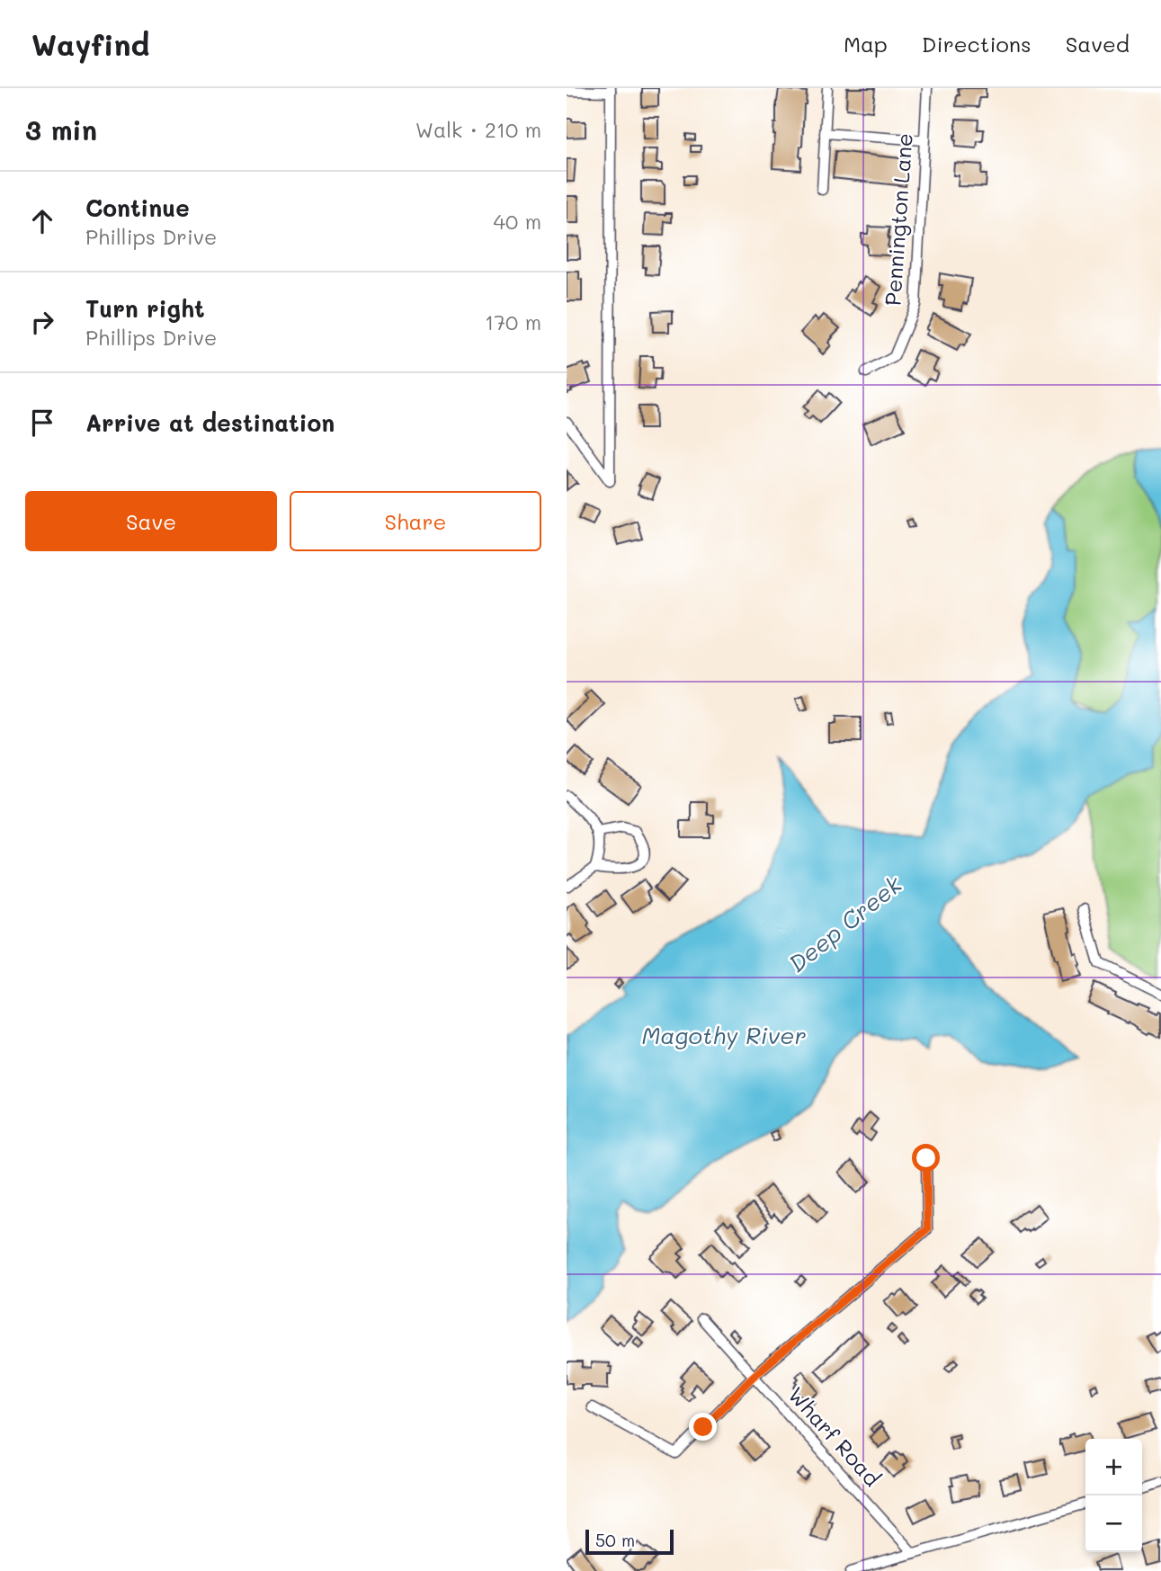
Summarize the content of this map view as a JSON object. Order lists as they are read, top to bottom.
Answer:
{
  "streets": {
    "street": ["Pennington Lane", "Wharf Road"]
  },
  "water": ["Deep Creek", "Magothy River"],
  "scale_bar": "50 m",
  "page": {
    "header": "Wayfind",
    "nav": ["Map", "Directions", "Saved"],
    "heading": ["3 min", "Walk · 210 m"],
    "list": [
      ["Continue", "Phillips Drive", "40 m"],
      ["Turn right", "Phillips Drive", "170 m"],
      "Arrive at destination"
    ],
    "buttons": ["Save", "Share"],
    "map_buttons": ["+", "−"],
    "scale": "50 m"
  }
}
